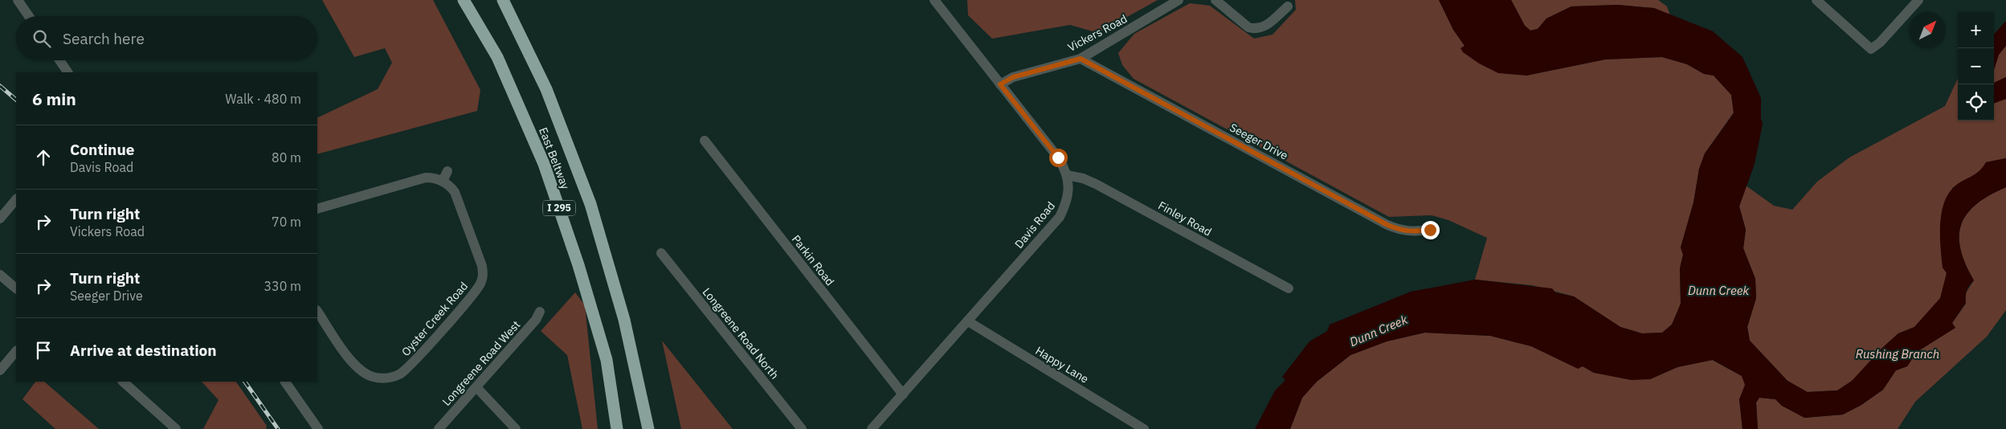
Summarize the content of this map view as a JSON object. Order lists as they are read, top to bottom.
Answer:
{
  "streets": {
    "highway": ["East Beltway", "I 295"],
    "street": [
      "Vickers Road",
      "Seeger Drive",
      "Finley Road",
      "Davis Road",
      "Parkin Road",
      "Oyster Creek Road",
      "Longreene Road North",
      "Longreene Road West",
      "Happy Lane"
    ]
  },
  "crossings": [
    ["Vickers Road", "Seeger Drive"],
    ["Vickers Road", "Davis Road"],
    ["Finley Road", "Davis Road"],
    ["Davis Road", "Parkin Road"],
    ["Davis Road", "Happy Lane"]
  ],
  "water": ["Dunn Creek", "Rushing Branch"],
  "north": "top right",
  "page": {
    "map_buttons": ["+", "−"],
    "search": "Search here",
    "heading": ["6 min", "Walk · 480 m"],
    "list": [
      ["Continue", "Davis Road", "80 m"],
      ["Turn right", "Vickers Road", "70 m"],
      ["Turn right", "Seeger Drive", "330 m"],
      "Arrive at destination"
    ]
  }
}
